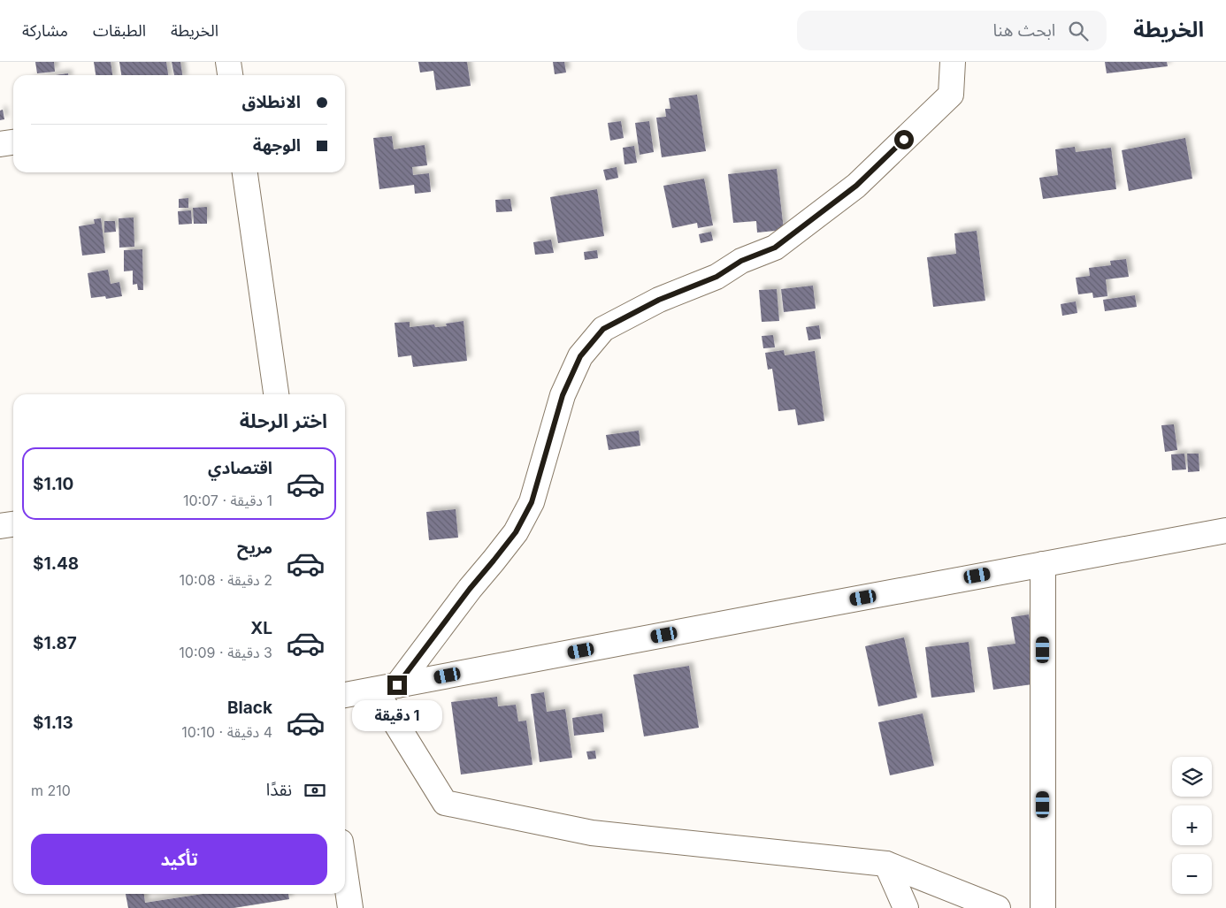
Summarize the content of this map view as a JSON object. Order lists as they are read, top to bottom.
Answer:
{
  "page": {
    "header": "الخريطة",
    "search": "ابحث هنا",
    "nav": ["الخريطة", "الطبقات", "مشاركة"],
    "banner": ["الانطلاق", "الوجهة"],
    "heading": "اختر الرحلة",
    "list": [
      {
        "name": "اقتصادي",
        "note": "1 دقيقة · 10:07",
        "value": "$1.10"
      },
      {
        "name": "مريح",
        "note": "2 دقيقة · 10:08",
        "value": "$1.48"
      },
      {
        "name": "XL",
        "note": "3 دقيقة · 10:09",
        "value": "$1.87"
      },
      {
        "name": "Black",
        "note": "4 دقيقة · 10:10",
        "value": "$1.13"
      }
    ],
    "bubble": "1 دقيقة",
    "map_buttons": ["+", "−"],
    "pay": ["نقدًا", "210 m"],
    "buttons": "تأكيد"
  }
}
